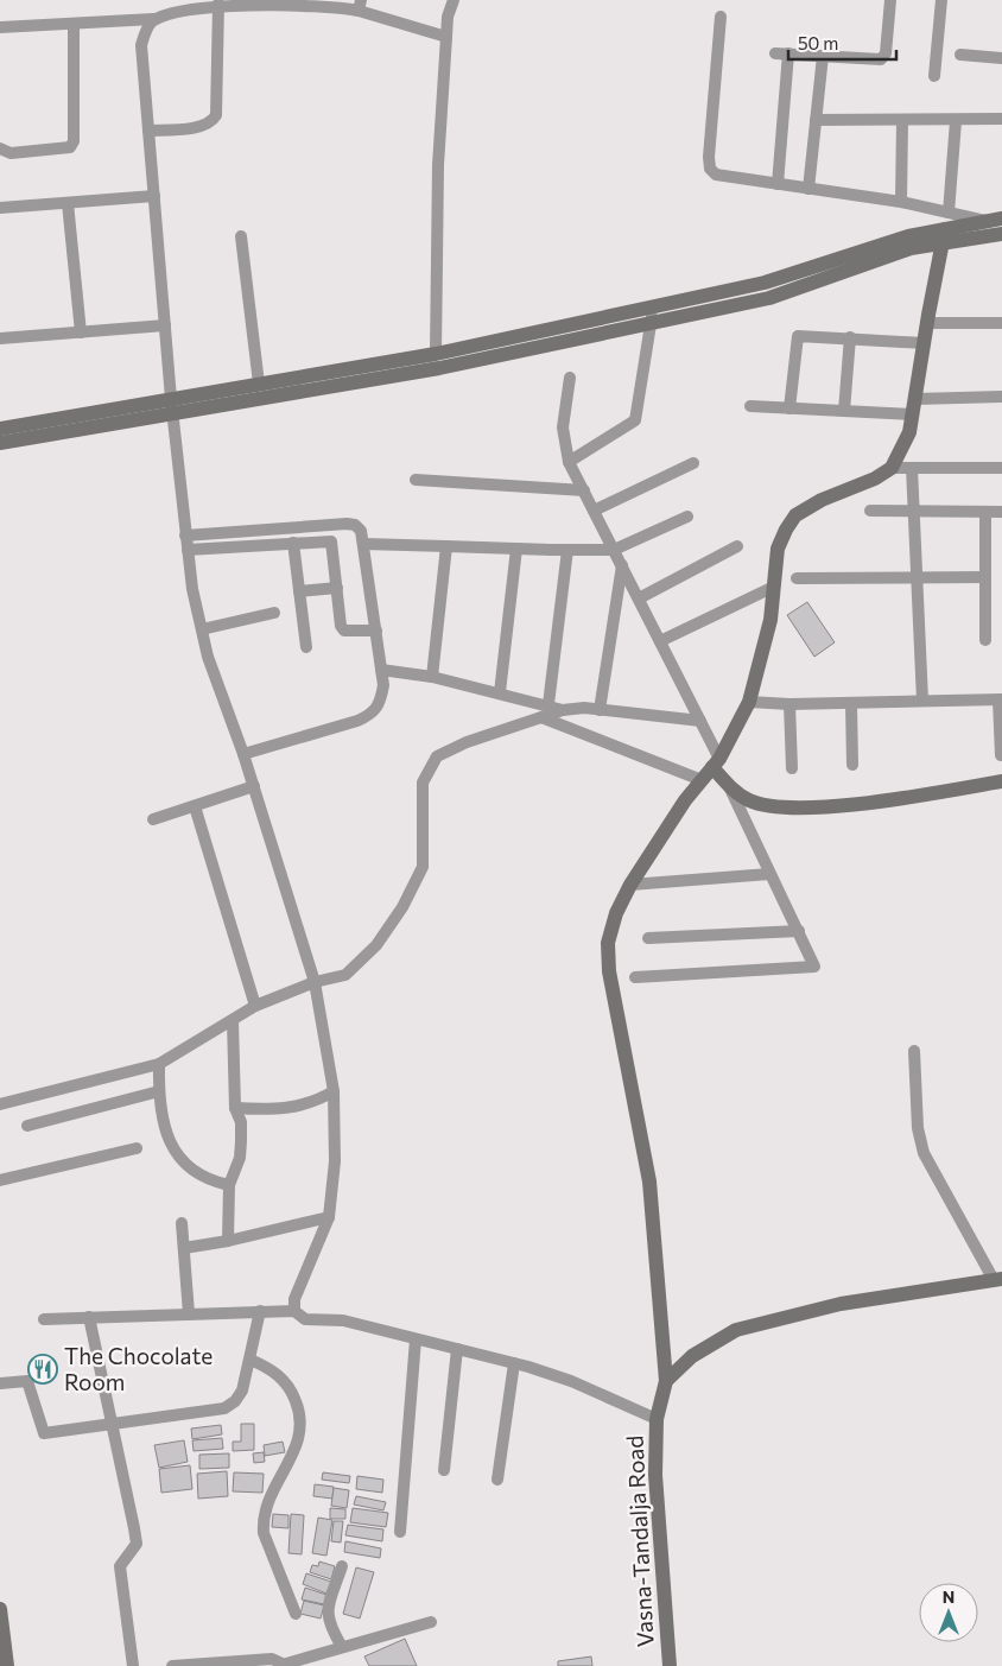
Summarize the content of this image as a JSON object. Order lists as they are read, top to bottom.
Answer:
{
  "streets": {
    "street": ["Vasna-Tandalja Road"]
  },
  "places": {
    "restaurant": ["The Chocolate Room"]
  },
  "scale_bar": "50 m",
  "north": "top"
}
